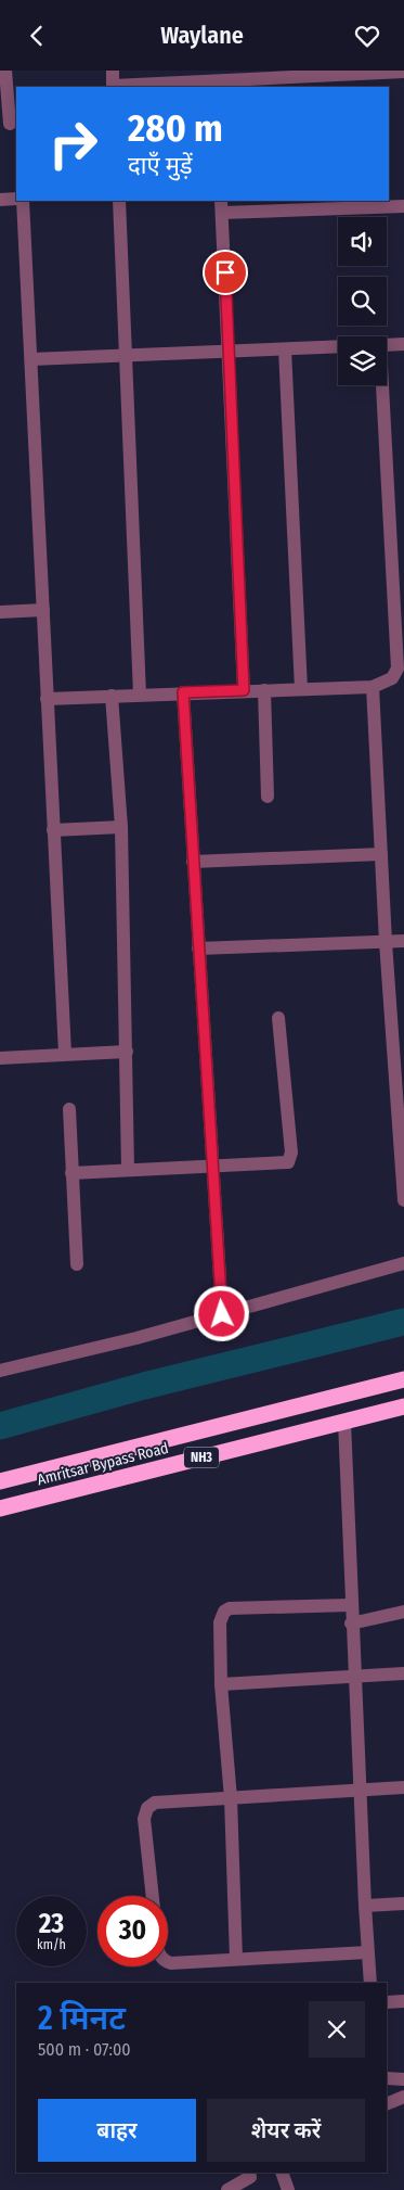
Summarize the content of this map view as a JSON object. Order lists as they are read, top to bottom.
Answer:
{
  "streets": {
    "highway": ["NH3", "Amritsar Bypass Road"]
  },
  "page": {
    "header": "Waylane",
    "turn": ["280 m", "दाएँ मुड़ें"],
    "speed": "23 km/h",
    "limit": "30",
    "heading": ["2 मिनट", "500 m · 07:00"],
    "buttons": ["बाहर", "शेयर करें"]
  }
}
